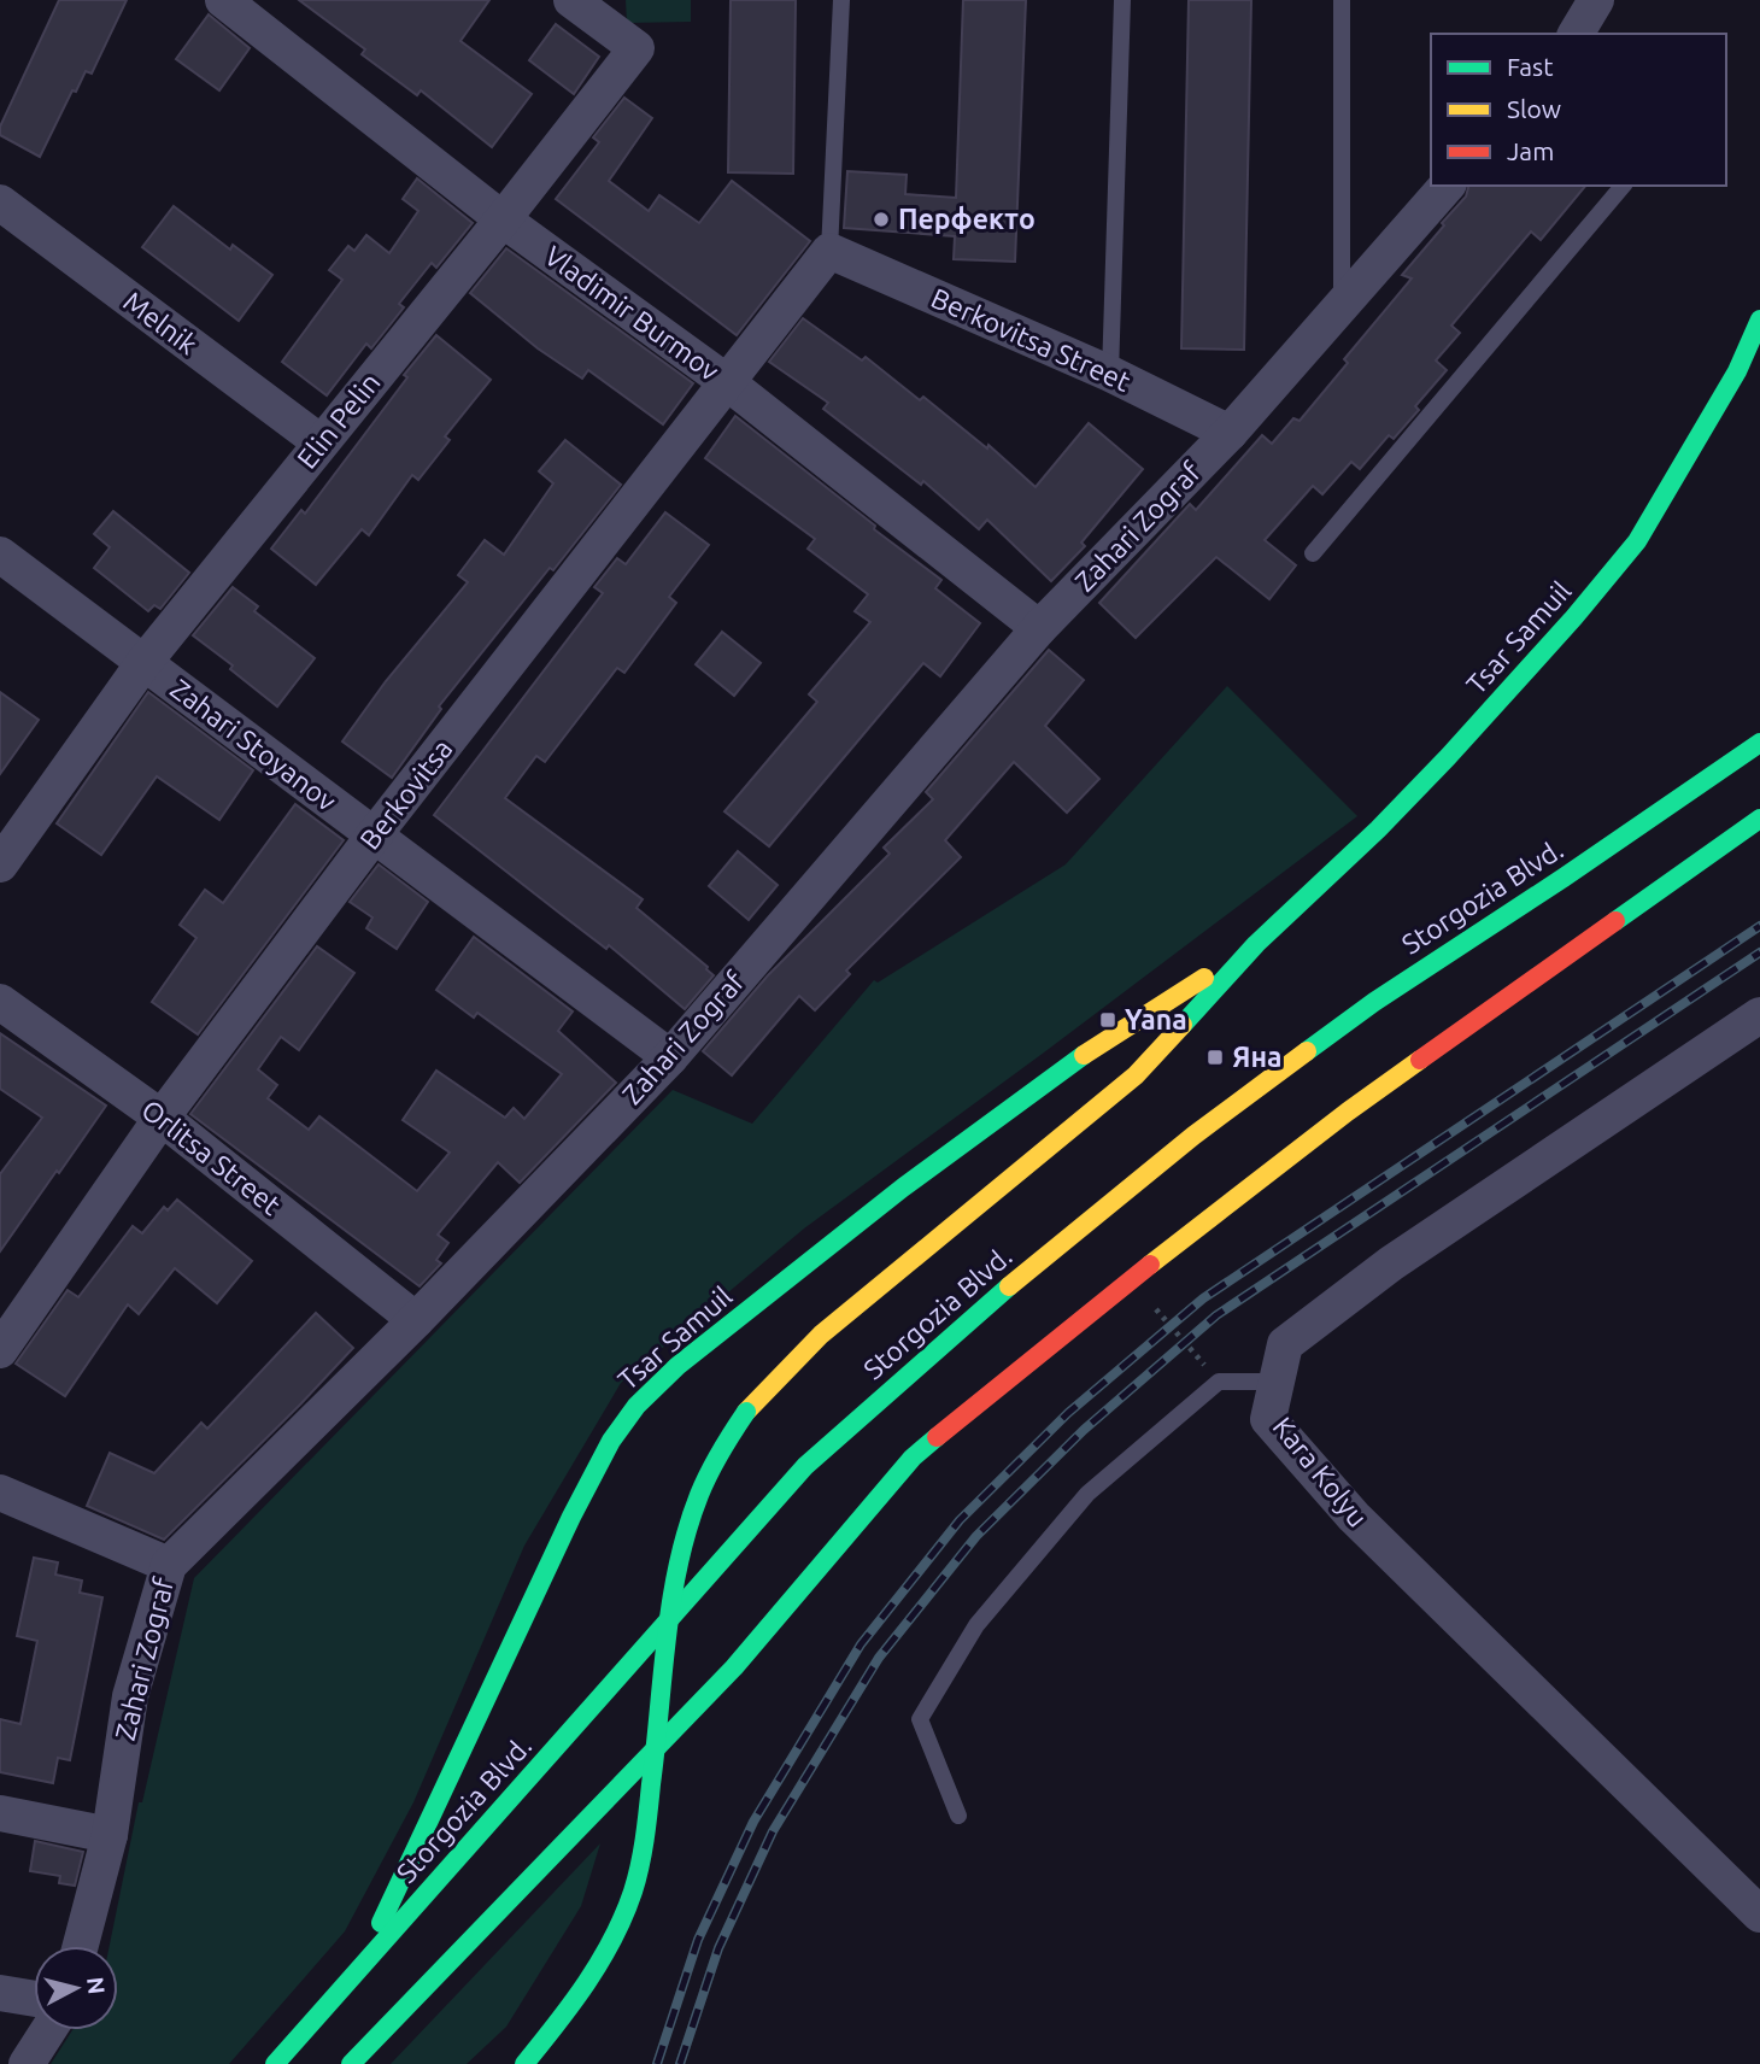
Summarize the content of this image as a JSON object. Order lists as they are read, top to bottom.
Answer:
{
  "streets": {
    "main road": ["Tsar Samuil", "Storgozia Blvd."],
    "street": [
      "Vladimir Burmov",
      "Melnik",
      "Berkovitsa Street",
      "Elin Pelin",
      "Zahari Zograf",
      "Zahari Stoyanov",
      "Berkovitsa",
      "Orlitsa Street",
      "Kara Kolyu"
    ]
  },
  "crossings": [
    ["Vladimir Burmov", "Elin Pelin"],
    ["Vladimir Burmov", "Zahari Zograf"],
    ["Vladimir Burmov", "Berkovitsa"],
    ["Melnik", "Elin Pelin"],
    ["Berkovitsa Street", "Zahari Zograf"],
    ["Berkovitsa Street", "Berkovitsa"],
    ["Elin Pelin", "Zahari Stoyanov"],
    ["Zahari Zograf", "Zahari Stoyanov"],
    ["Zahari Zograf", "Orlitsa Street"],
    ["Tsar Samuil", "Storgozia Blvd."],
    ["Zahari Stoyanov", "Berkovitsa"],
    ["Berkovitsa", "Orlitsa Street"]
  ],
  "places": {
    "other": ["Перфекто"],
    "transit": ["Yana", "Яна"]
  },
  "legend": ["Fast", "Slow", "Jam"],
  "north": "right"
}
